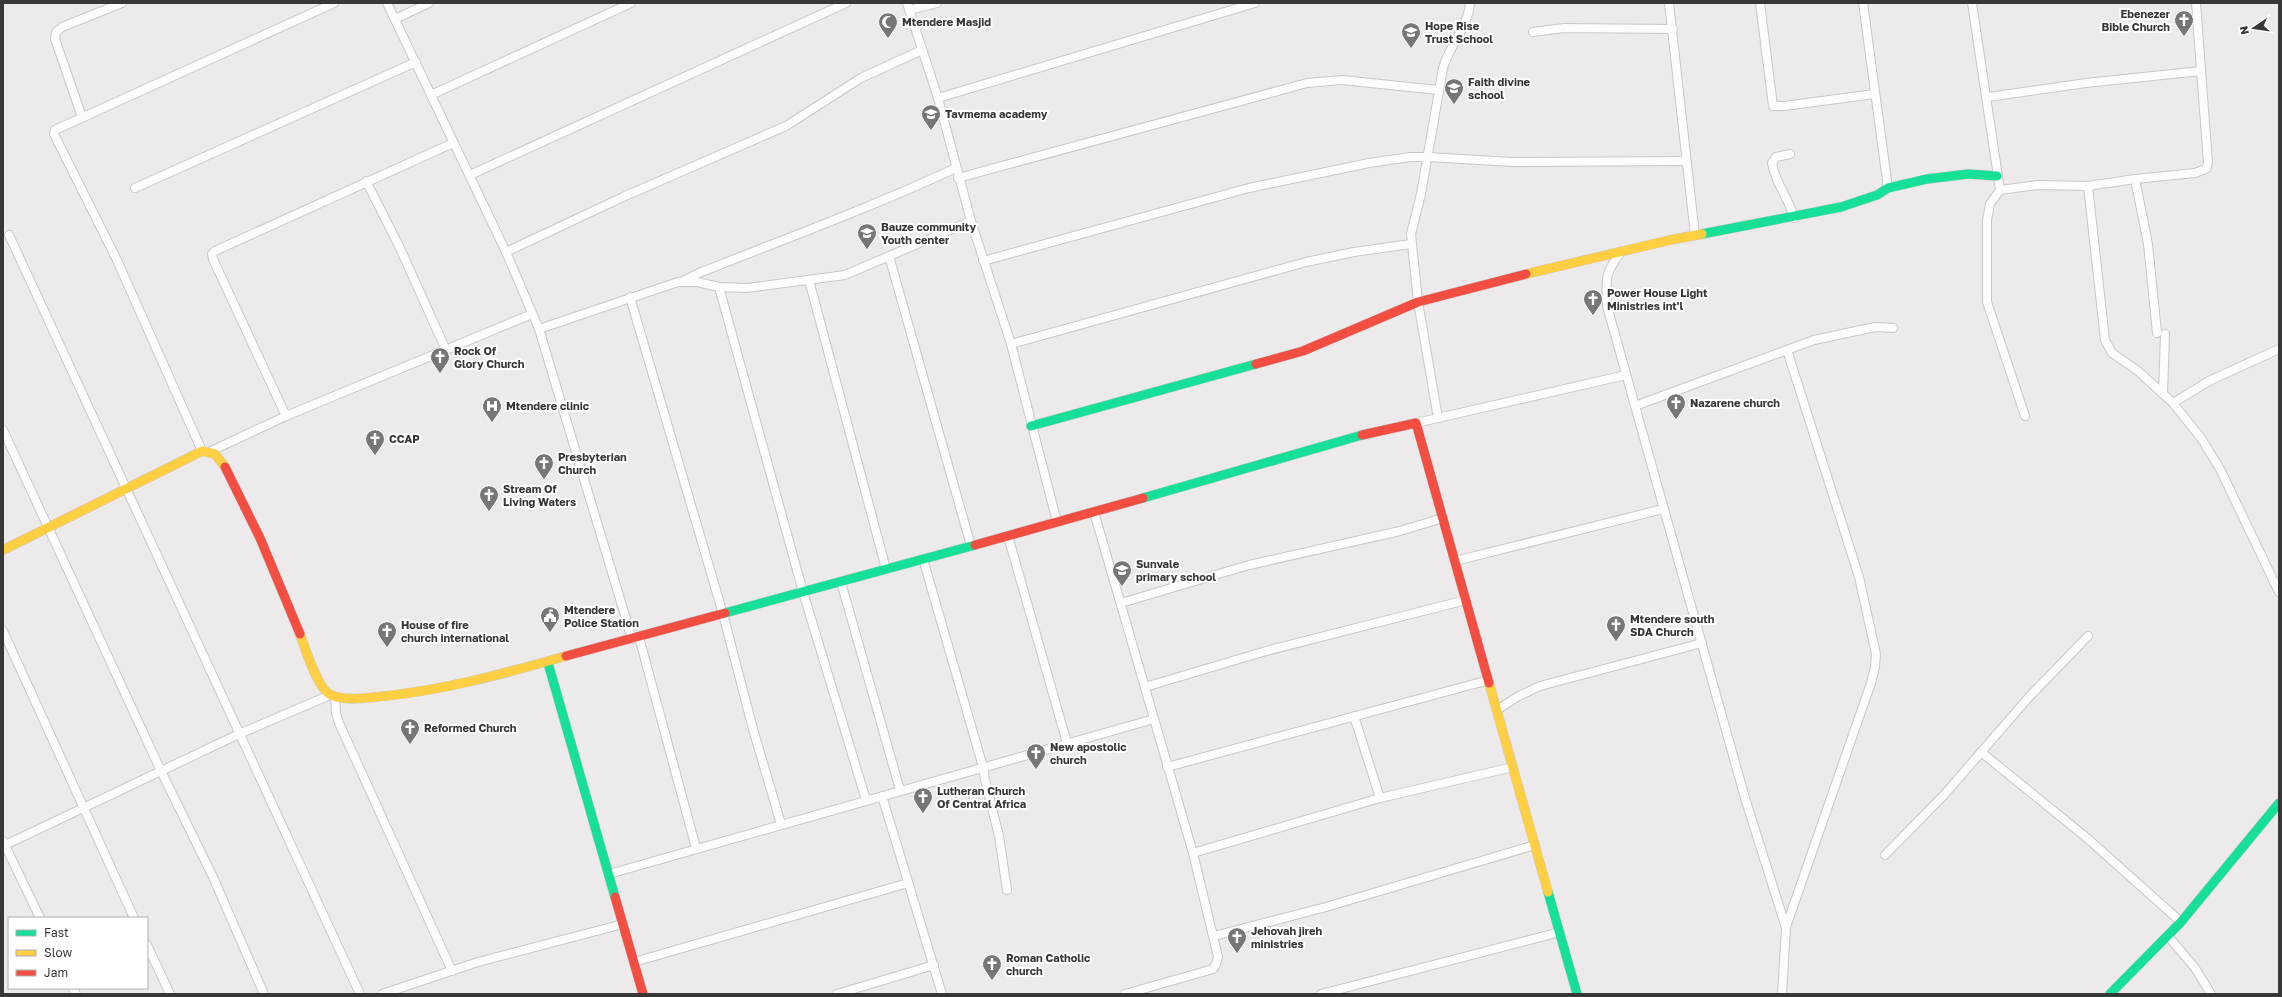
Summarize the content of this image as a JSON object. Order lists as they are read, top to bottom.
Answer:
{
  "places": {
    "church": [
      "Ebenezer Bible Church",
      "Power House Light Ministries int'l",
      "Rock Of Glory Church",
      "Nazarene church",
      "CCAP",
      "Presbyterian Church",
      "Stream Of Living Waters",
      "Mtendere south SDA Church",
      "House of fire church international",
      "Reformed Church",
      "New apostolic church",
      "Lutheran Church Of Central Africa",
      "Jehovah jireh ministries",
      "Roman Catholic church"
    ],
    "mosque": ["Mtendere Masjid"],
    "school or university": [
      "Hope Rise Trust School",
      "Faith divine school",
      "Tavmema academy",
      "Bauze community Youth center",
      "Sunvale primary school"
    ],
    "hospital": ["Mtendere clinic"],
    "public building": ["Mtendere Police Station"]
  },
  "legend": ["Fast", "Slow", "Jam"],
  "north": "left"
}
